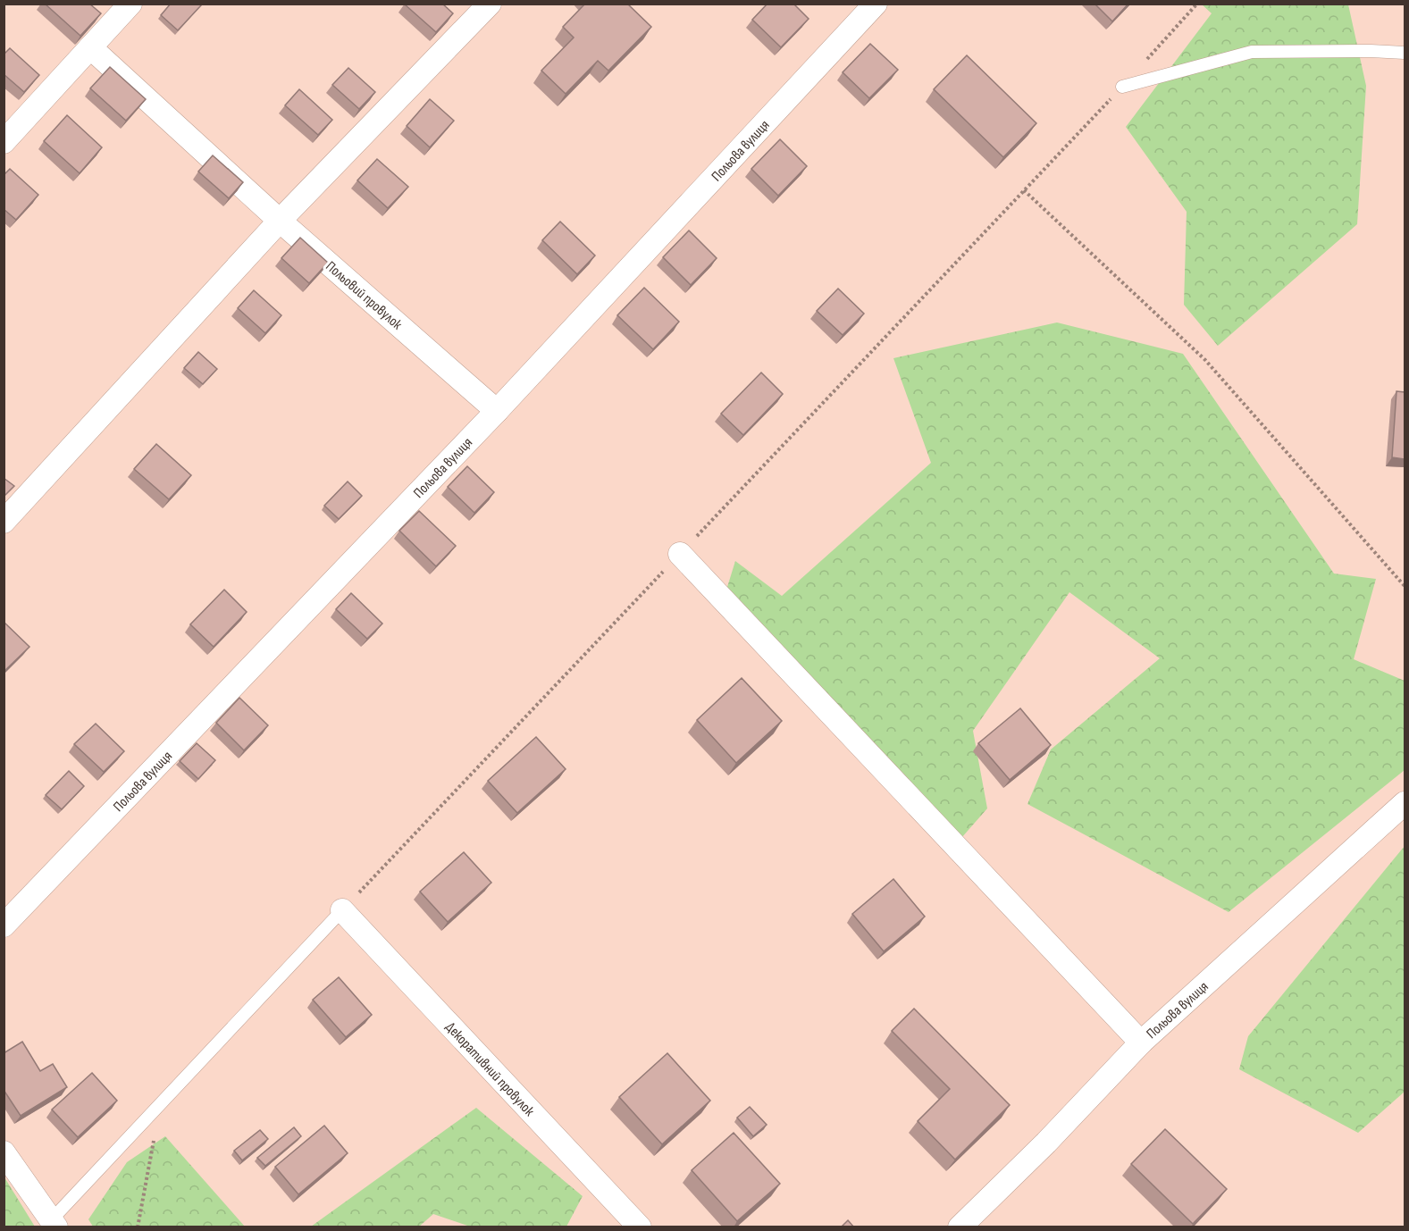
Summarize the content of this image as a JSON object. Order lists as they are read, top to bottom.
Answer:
{
  "streets": {
    "street": ["Польова вулиця", "Польовий провулок", "Декоративний провулок"]
  },
  "crossings": [
    ["Польова вулиця", "Польовий провулок"]
  ]
}
